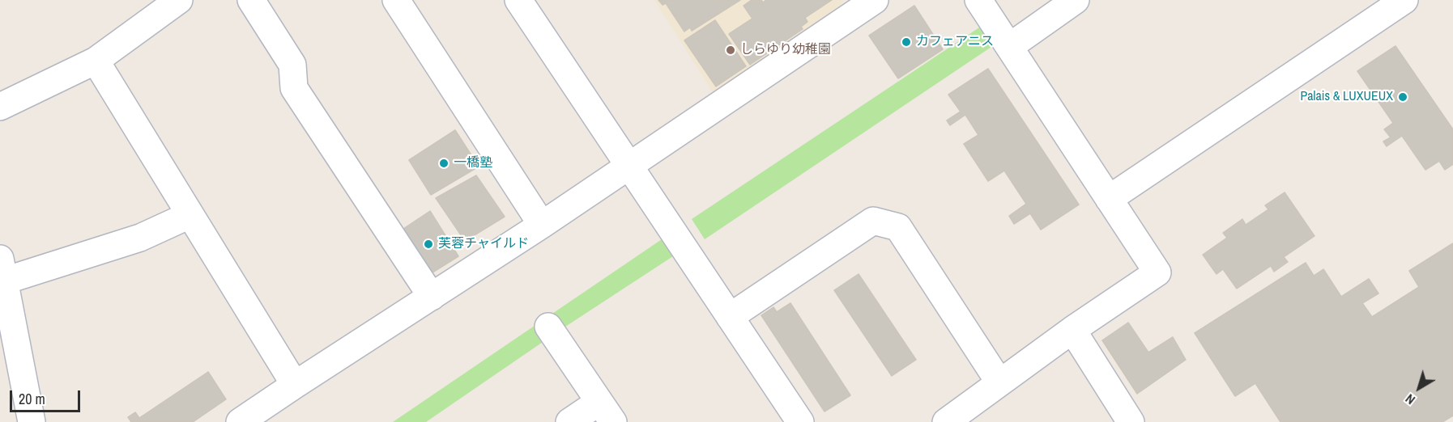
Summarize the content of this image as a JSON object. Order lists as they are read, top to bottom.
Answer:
{
  "places": [
    "カフェアニス",
    "しらゆり幼稚園",
    "Palais & LUXUEUX",
    "一橋塾",
    "芙蓉チャイルド"
  ],
  "scale_bar": "20 m",
  "north": "bottom left"
}
